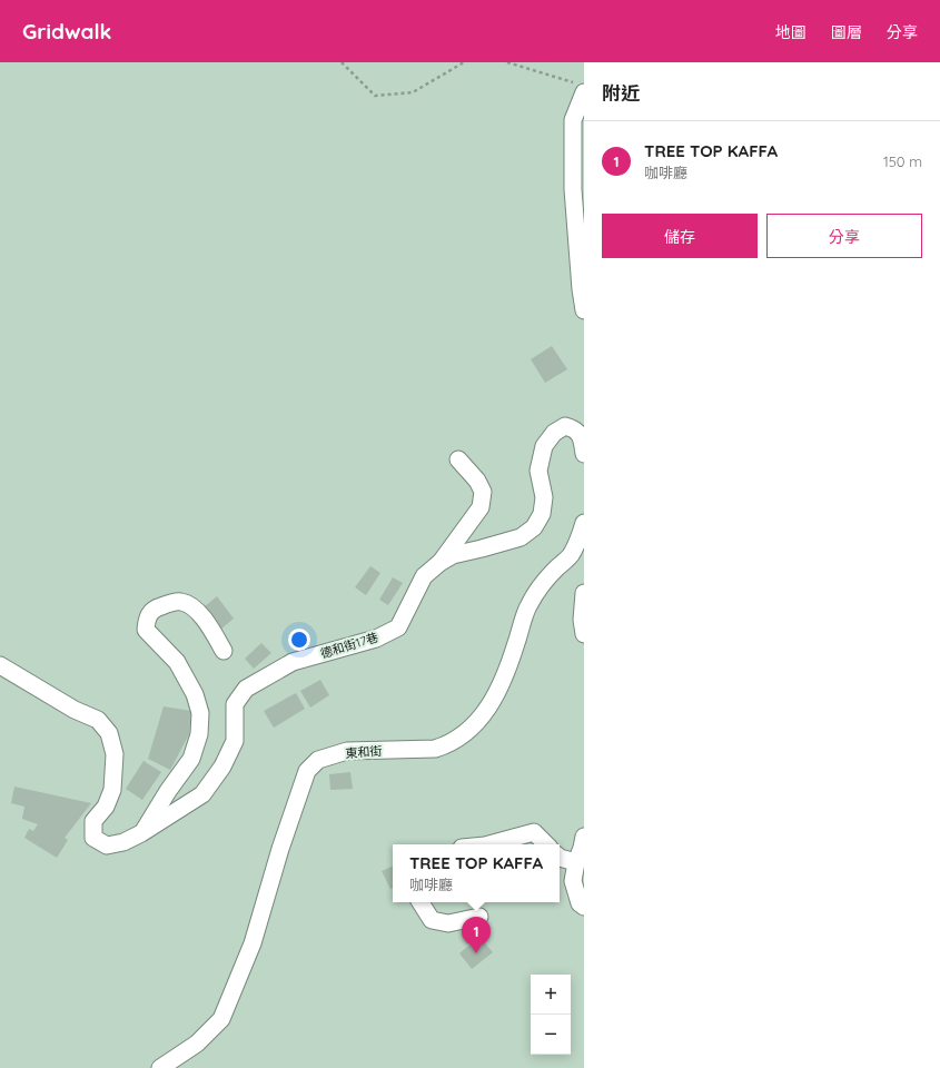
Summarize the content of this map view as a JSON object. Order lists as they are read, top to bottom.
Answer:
{
  "streets": {
    "street": ["德和街17巷", "東和街"]
  },
  "page": {
    "header": "Gridwalk",
    "nav": ["地圖", "圖層", "分享"],
    "heading": "附近",
    "list": [
      {
        "mark": "1",
        "name": "TREE TOP KAFFA",
        "note": "咖啡廳",
        "value": "150 m"
      }
    ],
    "buttons": ["儲存", "分享"],
    "popup": ["TREE TOP KAFFA", "咖啡廳"],
    "pins": "1",
    "map_buttons": ["+", "−"]
  }
}
